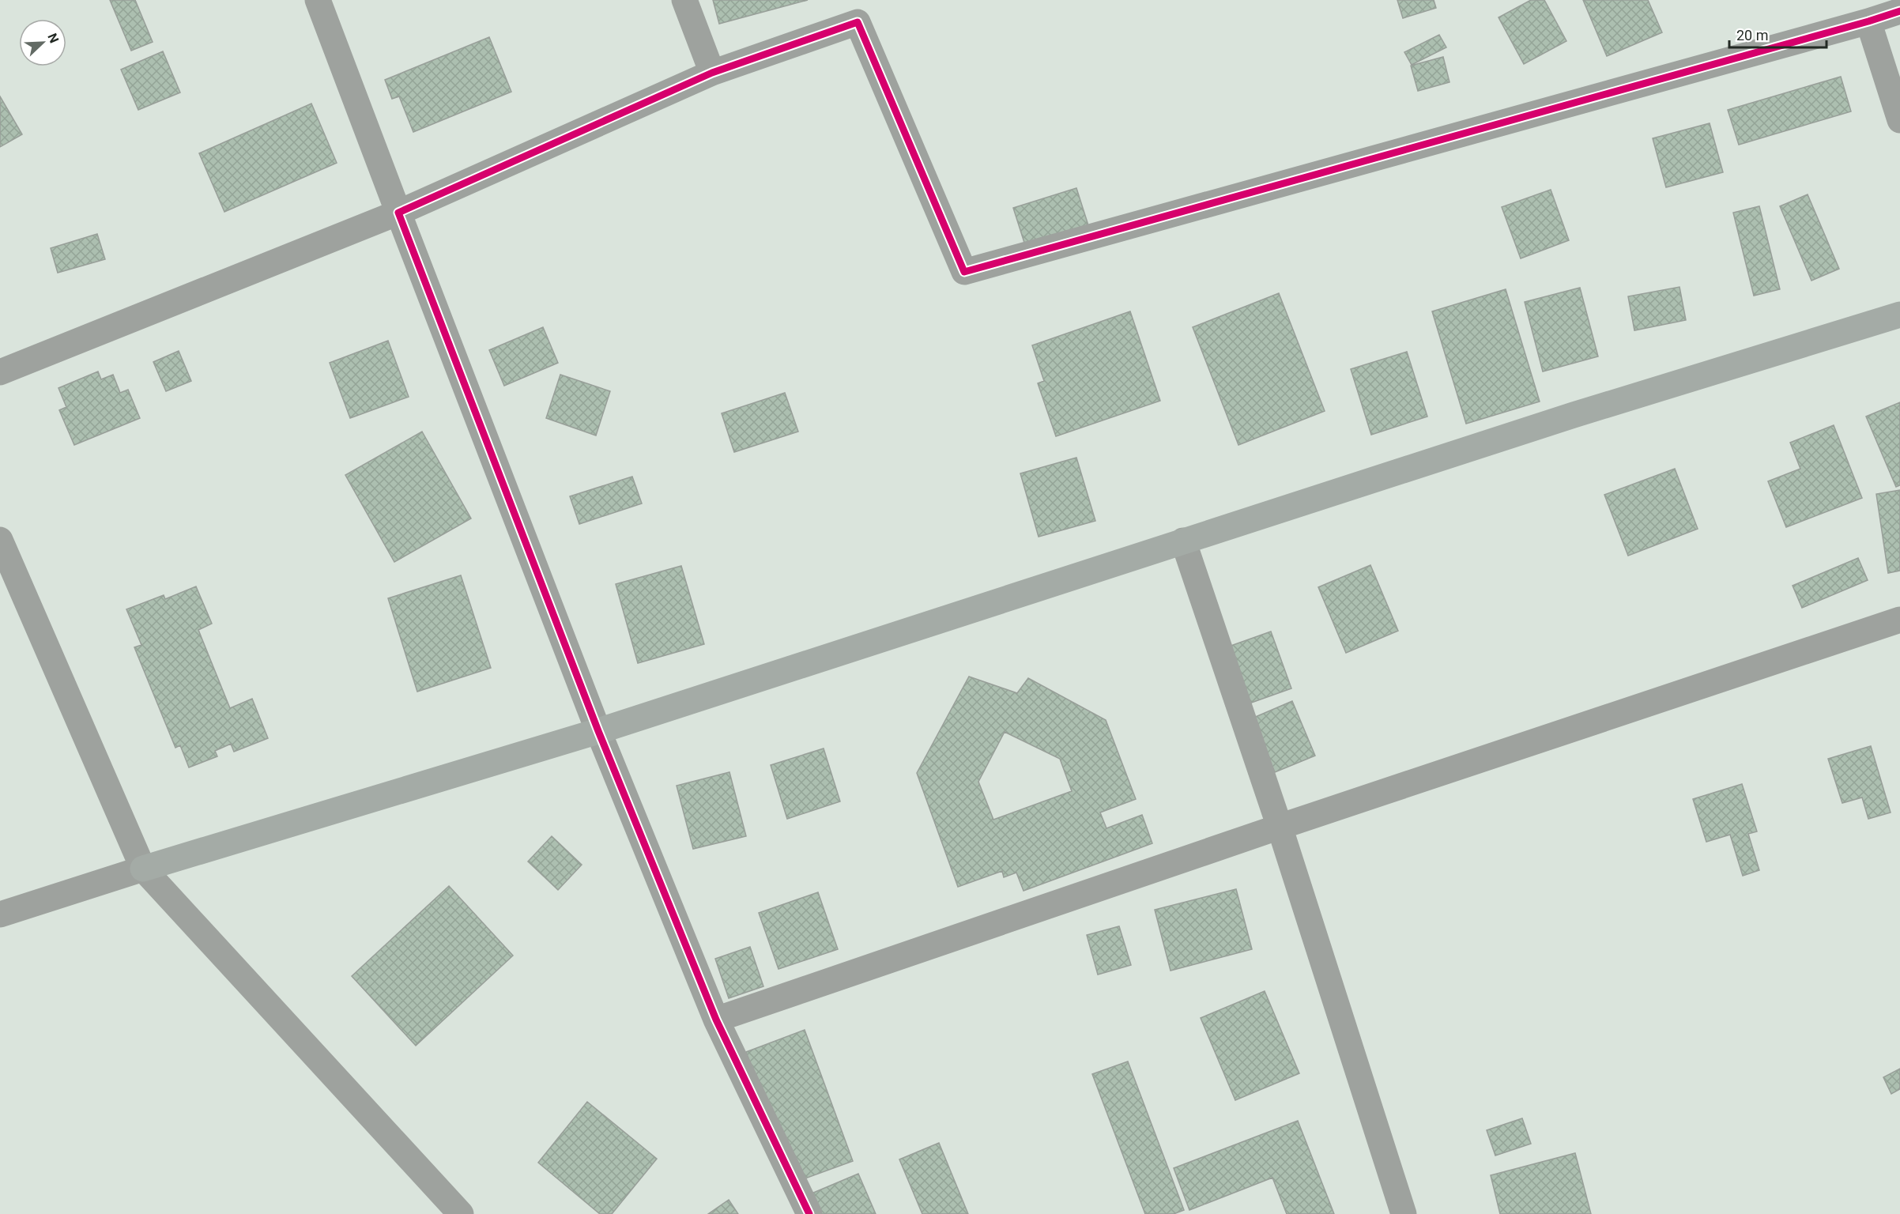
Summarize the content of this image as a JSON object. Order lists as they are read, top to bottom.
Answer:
{
  "scale_bar": "20 m",
  "north": "top right"
}
